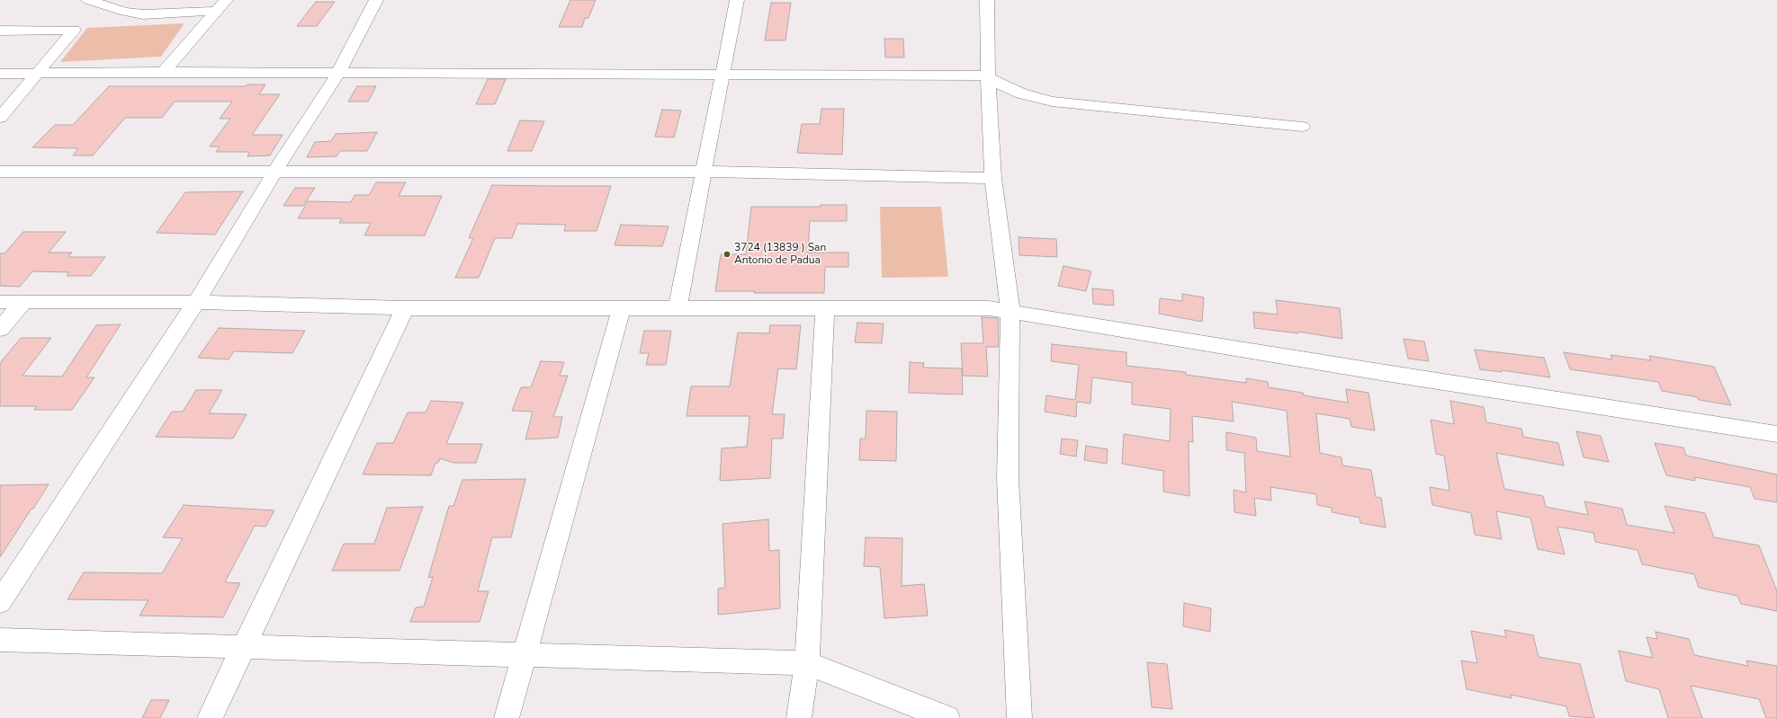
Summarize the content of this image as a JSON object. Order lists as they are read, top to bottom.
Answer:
{
  "places": ["3724 (13839 ) San Antonio de Padua"]
}
